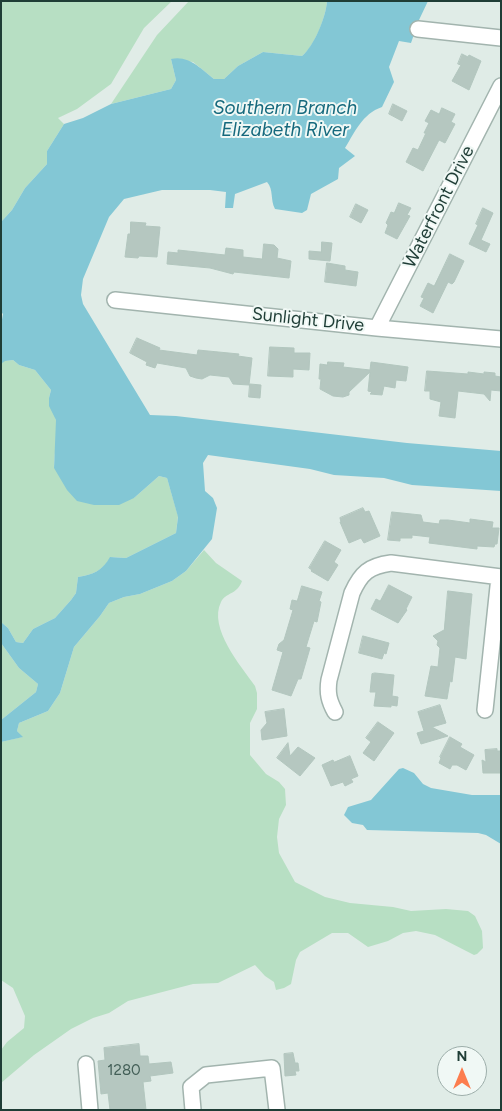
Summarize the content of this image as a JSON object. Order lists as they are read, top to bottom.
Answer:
{
  "streets": {
    "street": ["Waterfront Drive", "Sunlight Drive"]
  },
  "crossings": [
    ["Waterfront Drive", "Sunlight Drive"]
  ],
  "water": ["Southern Branch Elizabeth River"],
  "house_numbers": ["1280"],
  "north": "top"
}
